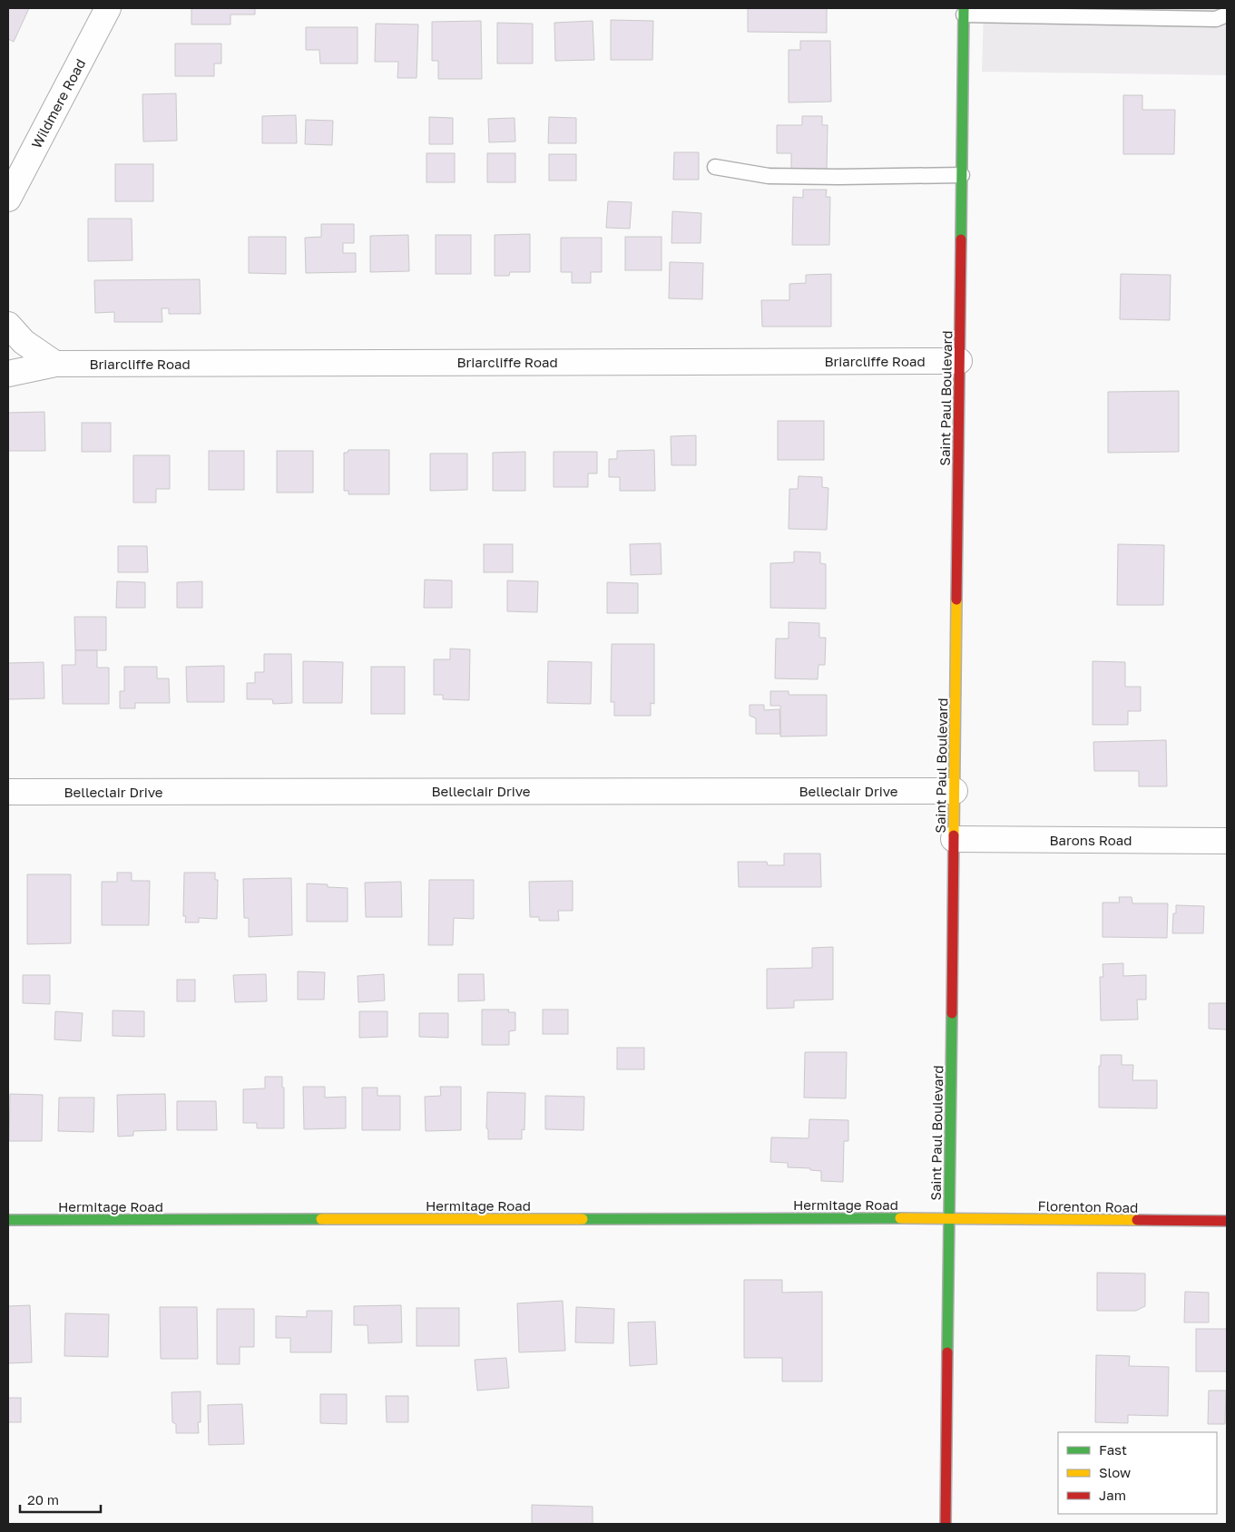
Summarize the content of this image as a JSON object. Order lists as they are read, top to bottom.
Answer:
{
  "streets": {
    "street": [
      "Wildmere Road",
      "Briarcliffe Road",
      "Saint Paul Boulevard",
      "Belleclair Drive",
      "Barons Road",
      "Hermitage Road",
      "Florenton Road"
    ]
  },
  "crossings": [
    ["Briarcliffe Road", "Saint Paul Boulevard"],
    ["Saint Paul Boulevard", "Belleclair Drive"],
    ["Saint Paul Boulevard", "Barons Road"],
    ["Saint Paul Boulevard", "Hermitage Road"],
    ["Saint Paul Boulevard", "Florenton Road"],
    ["Hermitage Road", "Florenton Road"]
  ],
  "legend": ["Fast", "Slow", "Jam"],
  "scale_bar": "20 m"
}
